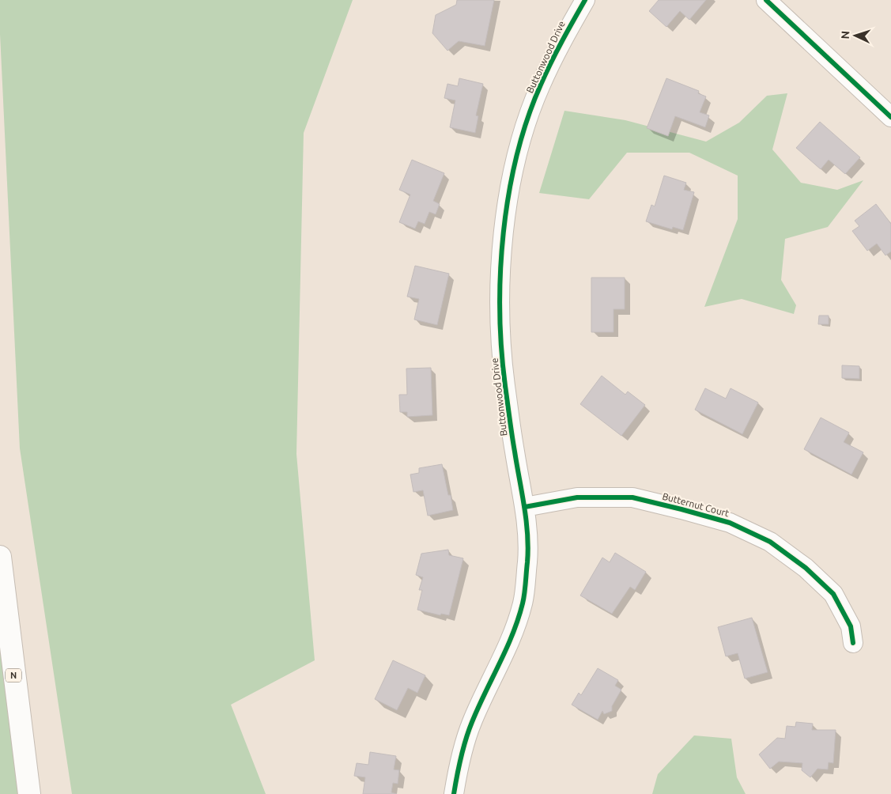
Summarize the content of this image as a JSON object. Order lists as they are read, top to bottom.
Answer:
{
  "streets": {
    "highway": ["N"],
    "street": ["Buttonwood Drive", "Butternut Court"]
  },
  "crossings": [
    ["Buttonwood Drive", "Butternut Court"]
  ],
  "north": "left"
}
